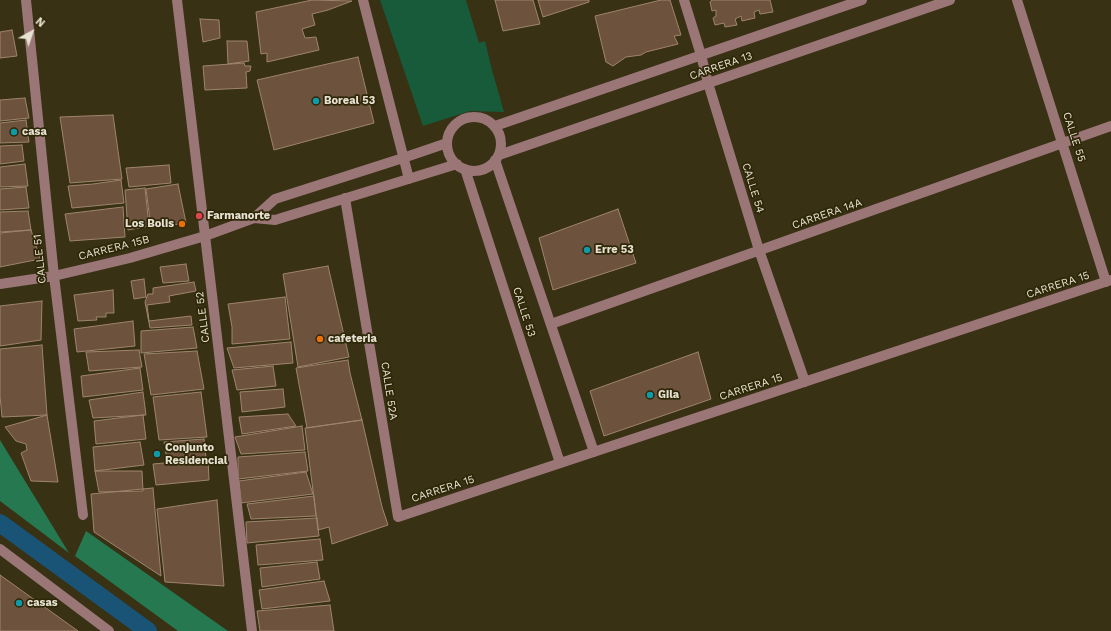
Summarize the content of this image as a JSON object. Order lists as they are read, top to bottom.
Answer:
{
  "streets": {
    "street": [
      "CARRERA 13",
      "CALLE 55",
      "CALLE 54",
      "CARRERA 14A",
      "CARRERA 15B",
      "CALLE 51",
      "CARRERA 15",
      "CALLE 53",
      "CALLE 52",
      "CALLE 52A"
    ]
  },
  "crossings": [
    ["CARRERA 13", "CALLE 54"],
    ["CARRERA 13", "CARRERA 15B"],
    ["CARRERA 13", "CALLE 53"],
    ["CALLE 55", "CARRERA 14A"],
    ["CALLE 55", "CARRERA 15"],
    ["CALLE 54", "CARRERA 14A"],
    ["CALLE 54", "CARRERA 15"],
    ["CARRERA 14A", "CALLE 53"],
    ["CARRERA 15B", "CALLE 51"],
    ["CARRERA 15B", "CALLE 53"],
    ["CARRERA 15B", "CALLE 52"],
    ["CARRERA 15B", "CALLE 52A"],
    ["CARRERA 15", "CALLE 53"],
    ["CARRERA 15", "CALLE 52A"]
  ],
  "places": [
    "Boreal 53",
    "casa",
    "Farmanorte",
    "Los Bolis",
    "Erre 53",
    "cafeteria",
    "Gila",
    "Conjunto Residencial",
    "casas"
  ],
  "north": "top right"
}
